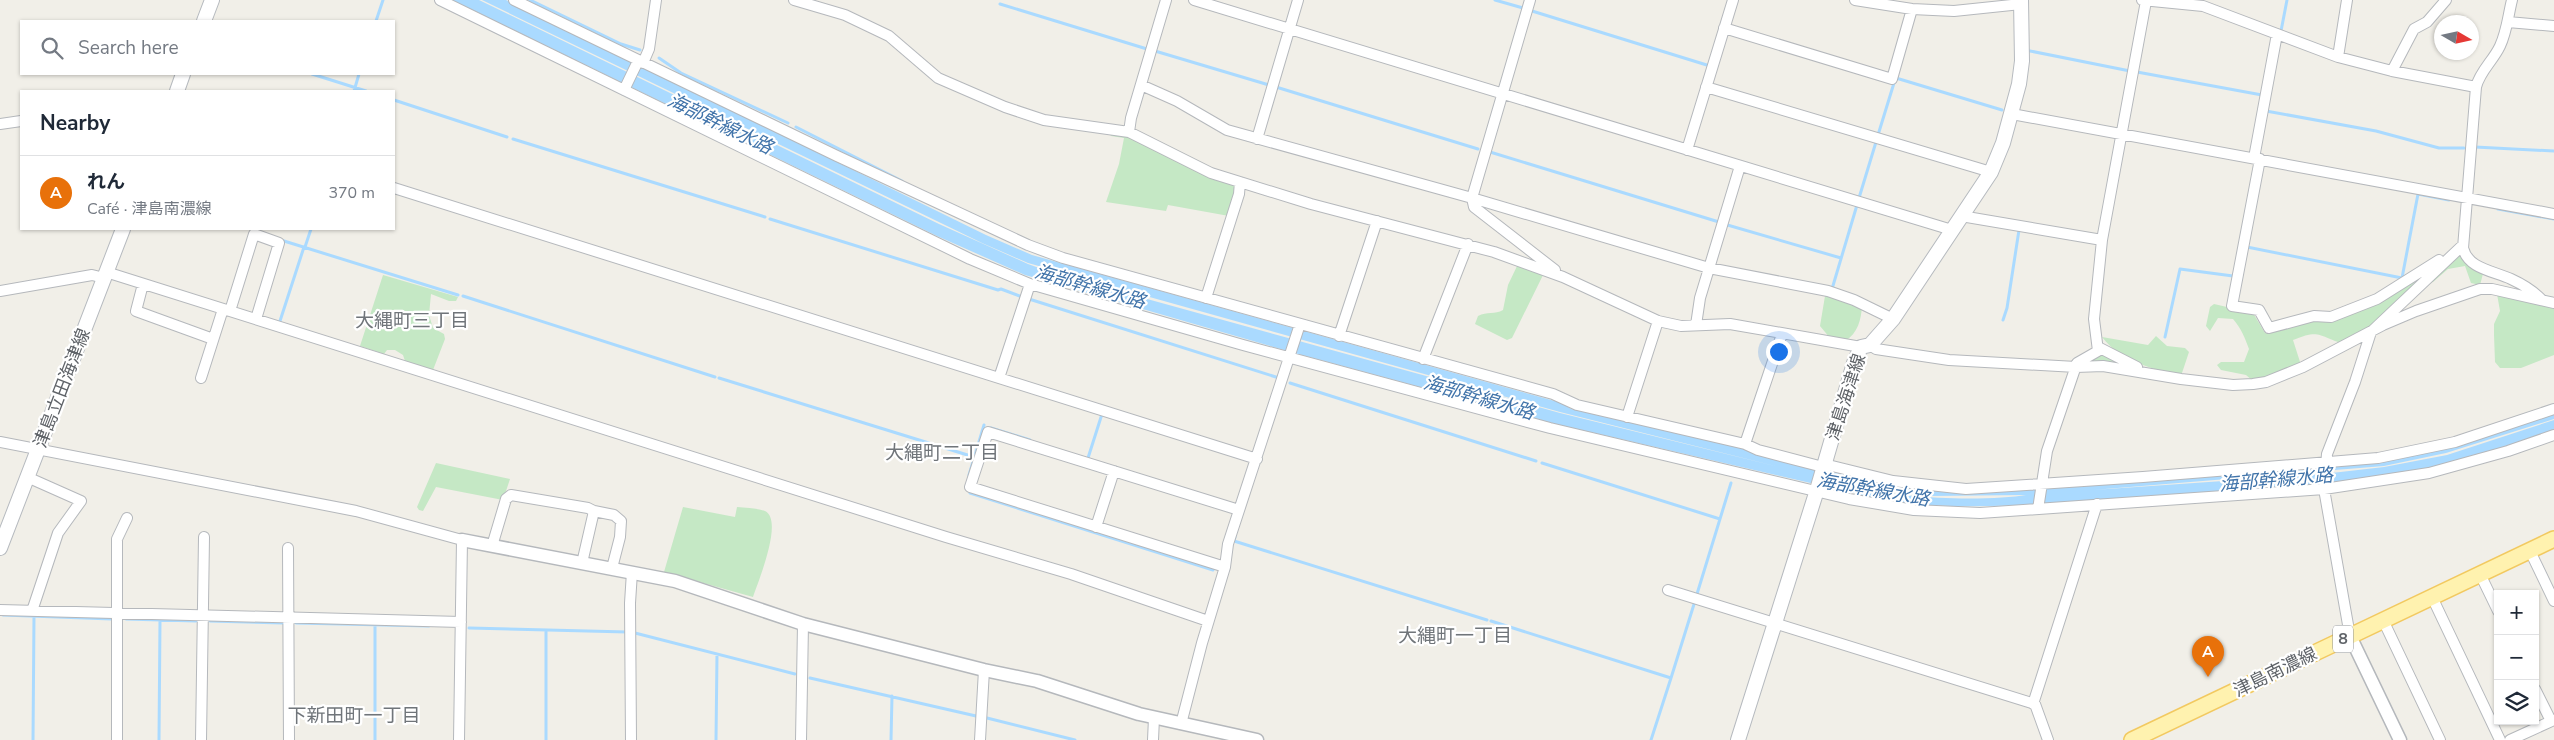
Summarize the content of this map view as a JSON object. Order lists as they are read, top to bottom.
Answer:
{
  "streets": {
    "main road": [
      "津島立田海津線",
      "津島海津線",
      "8",
      "津島南濃線"
    ]
  },
  "districts": [
    "大縄町三丁目",
    "大縄町二丁目",
    "大縄町一丁目",
    "下新田町一丁目"
  ],
  "water": ["海部幹線水路"],
  "north": "right",
  "page": {
    "search": "Search here",
    "heading": "Nearby",
    "list": [
      {
        "mark": "A",
        "name": "れん",
        "note": "Café · 津島南濃線",
        "value": "370 m"
      }
    ],
    "map_buttons": ["+", "−"],
    "pins": "A"
  }
}
